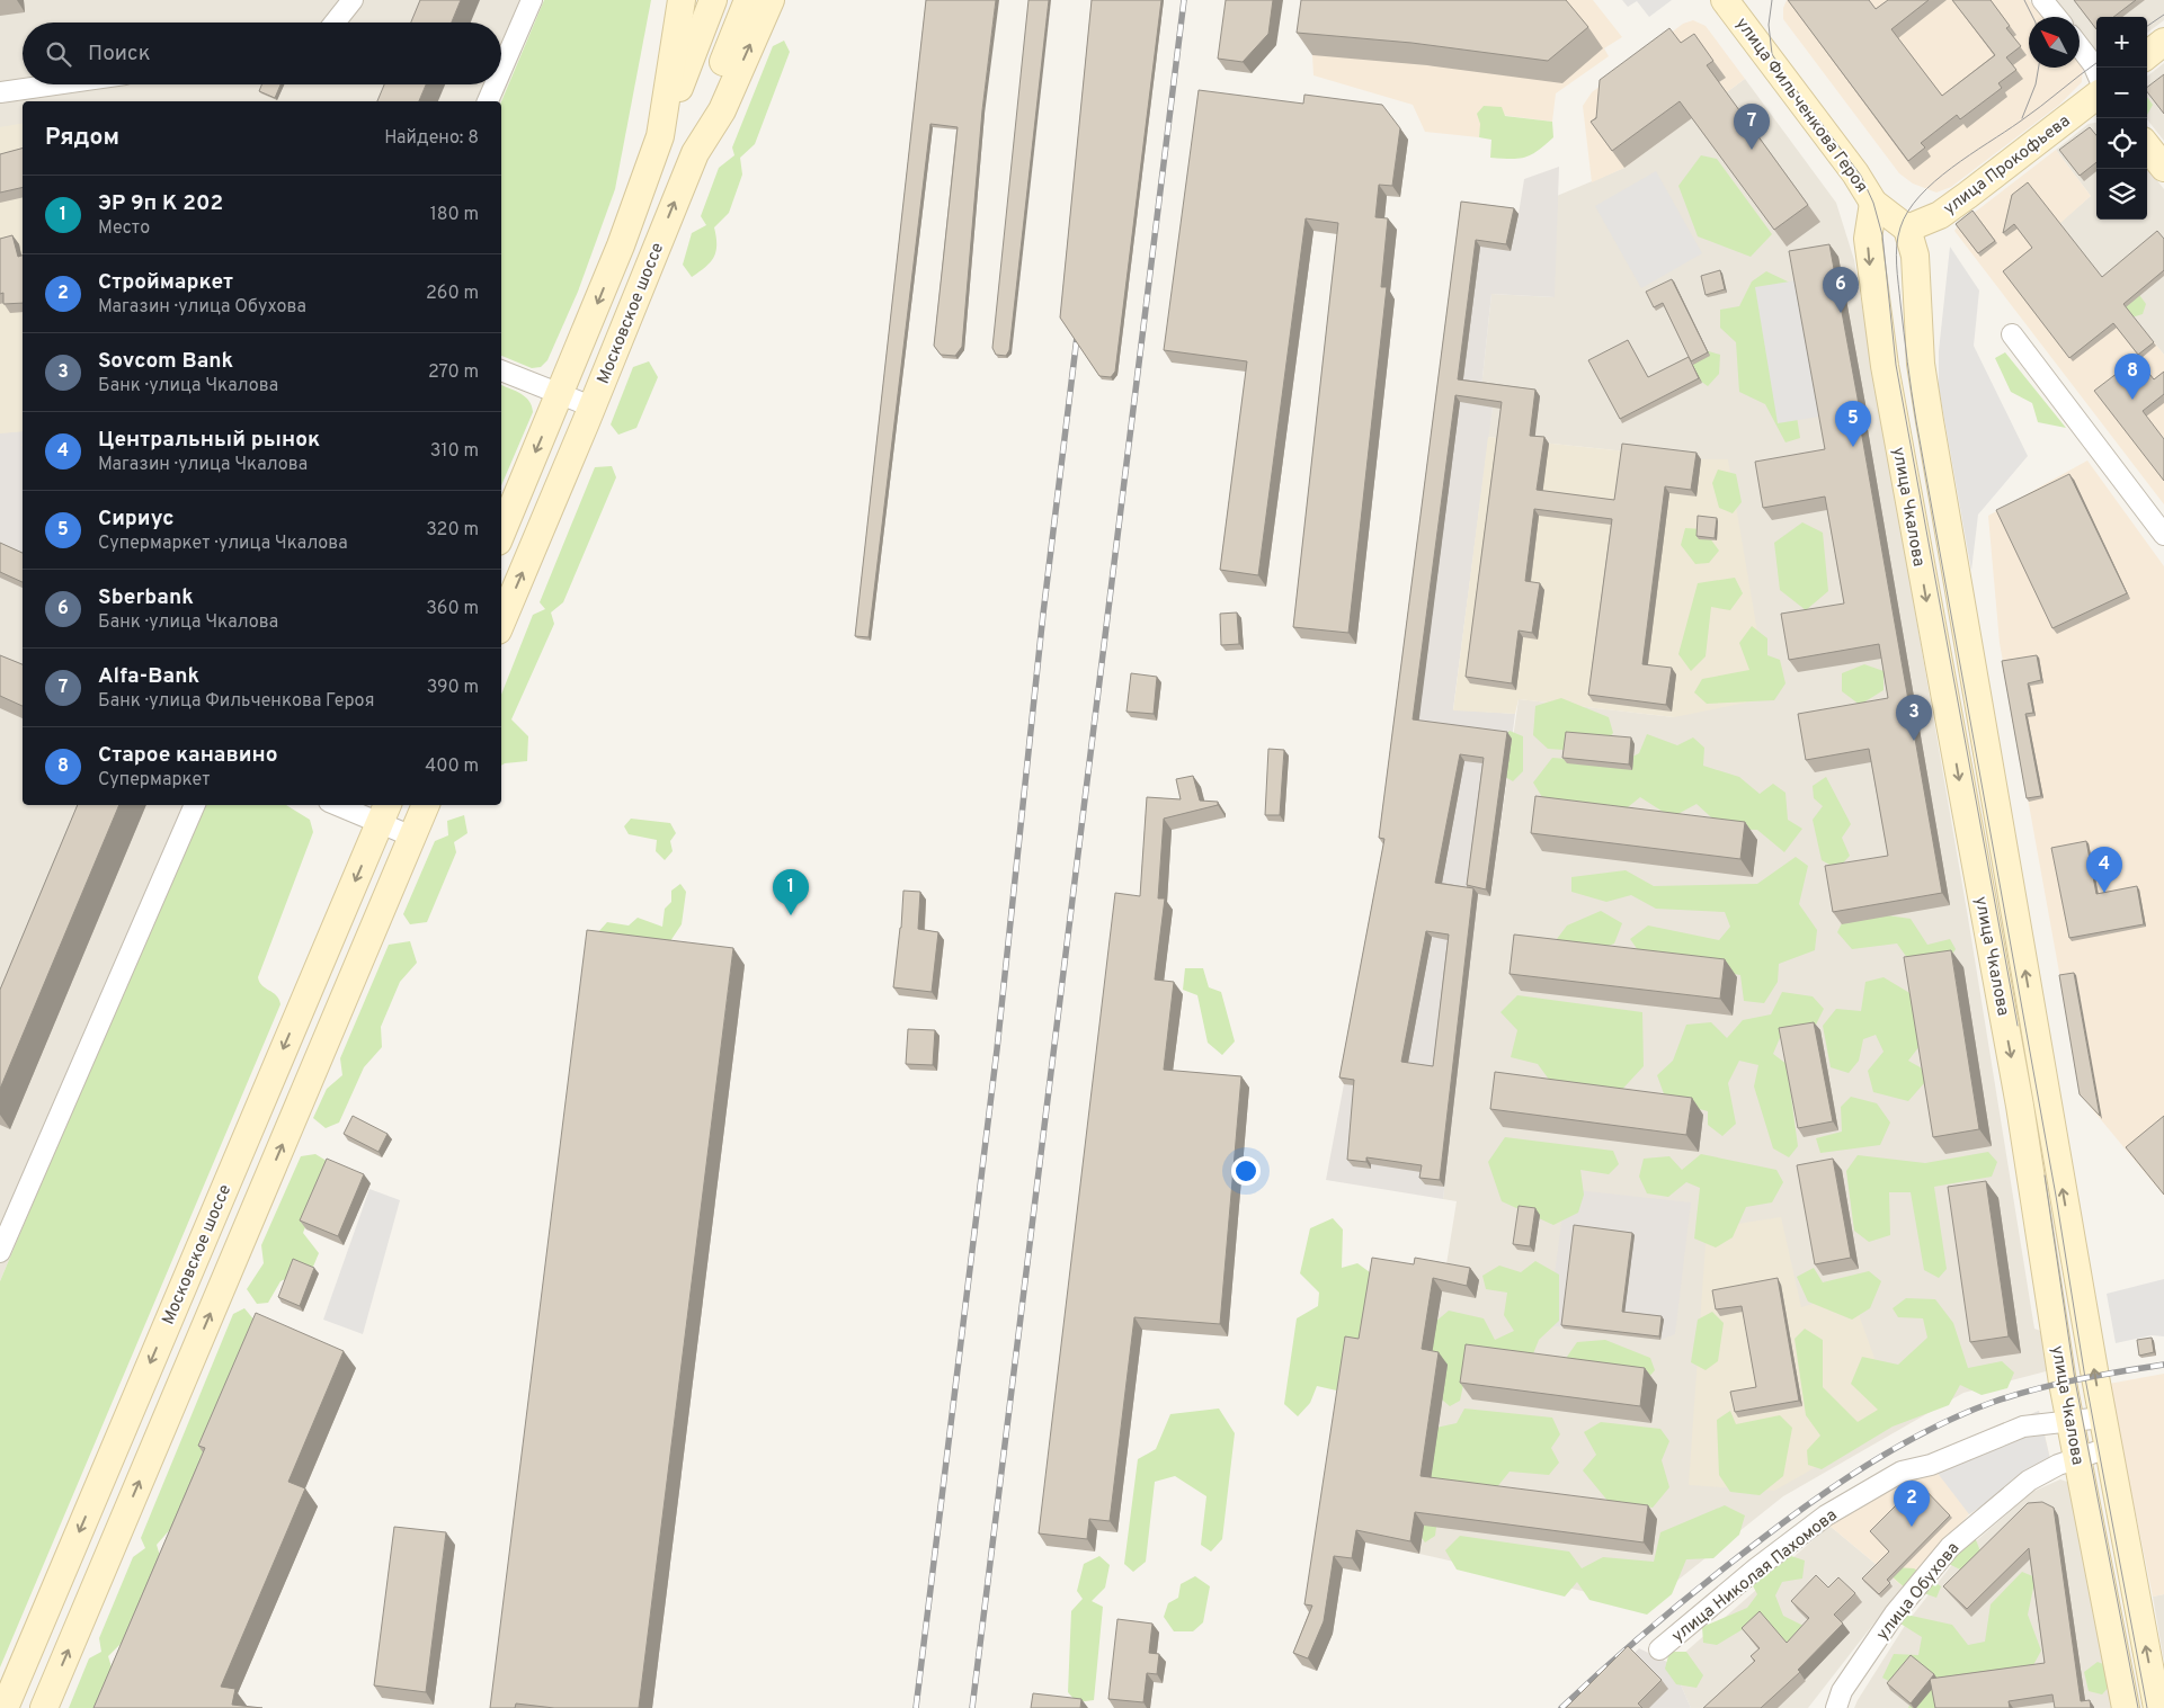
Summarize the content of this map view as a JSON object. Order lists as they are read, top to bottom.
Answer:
{
  "streets": {
    "main road": [
      "улица Фильченкова Героя",
      "улица Прокофьева",
      "Московское шоссе",
      "улица Чкалова"
    ],
    "street": ["улица Николая Пахомова", "улица Обухова"]
  },
  "crossings": [
    ["улица Фильченкова Героя", "улица Прокофьева"],
    ["улица Фильченкова Героя", "улица Чкалова"],
    ["улица Прокофьева", "улица Чкалова"],
    ["улица Чкалова", "улица Николая Пахомова"],
    ["улица Чкалова", "улица Обухова"]
  ],
  "north": "top left",
  "page": {
    "map_buttons": ["+", "−"],
    "search": "Поиск",
    "heading": ["Рядом", "Найдено: 8"],
    "pins": [
      "7",
      "6",
      "8",
      "5",
      "3",
      "4",
      "1",
      "2"
    ],
    "list": [
      {
        "mark": "1",
        "name": "ЭР 9п К 202",
        "note": "Место",
        "value": "180 m"
      },
      {
        "mark": "2",
        "name": "Строймаркет",
        "note": "Магазин · улица Обухова",
        "value": "260 m"
      },
      {
        "mark": "3",
        "name": "Sovcom Bank",
        "note": "Банк · улица Чкалова",
        "value": "270 m"
      },
      {
        "mark": "4",
        "name": "Центральный рынок",
        "note": "Магазин · улица Чкалова",
        "value": "310 m"
      },
      {
        "mark": "5",
        "name": "Сириус",
        "note": "Супермаркет · улица Чкалова",
        "value": "320 m"
      },
      {
        "mark": "6",
        "name": "Sberbank",
        "note": "Банк · улица Чкалова",
        "value": "360 m"
      },
      {
        "mark": "7",
        "name": "Alfa-Bank",
        "note": "Банк · улица Фильченкова Героя",
        "value": "390 m"
      },
      {
        "mark": "8",
        "name": "Старое канавино",
        "note": "Супермаркет",
        "value": "400 m"
      }
    ]
  }
}
